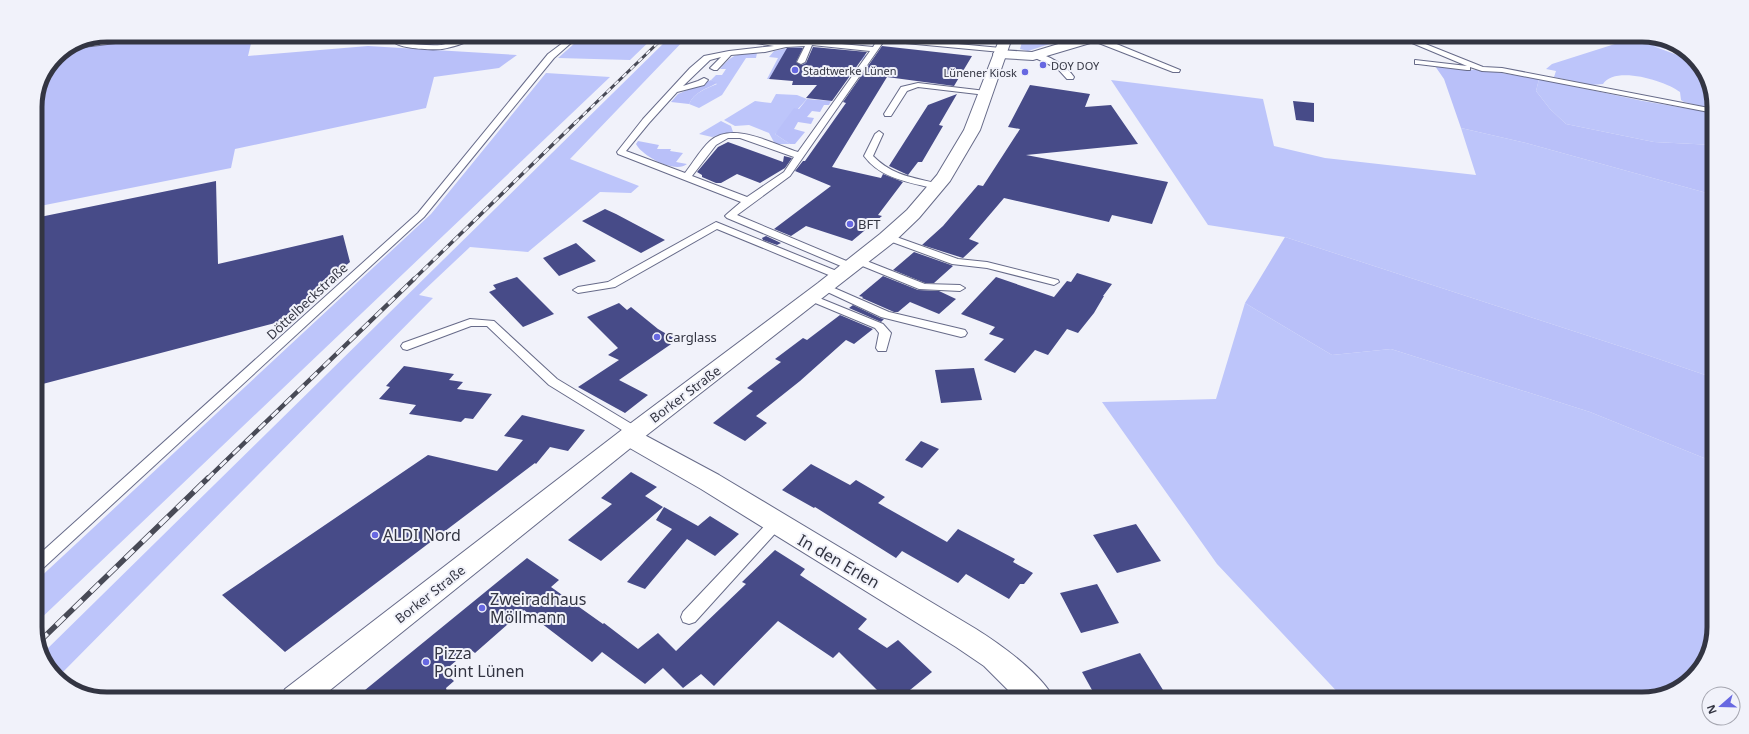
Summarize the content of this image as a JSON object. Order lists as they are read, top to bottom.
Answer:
{
  "streets": {
    "main road": ["Borker Straße", "In den Erlen"],
    "lane": ["Döttelbeckstraße"]
  },
  "crossings": [
    ["Borker Straße", "In den Erlen"]
  ],
  "places": [
    "DOY DOY",
    "Stadtwerke Lünen",
    "Lünener Kiosk",
    "BFT",
    "Carglass",
    "ALDI Nord",
    "Zweiradhaus Möllmann",
    "Pizza Point Lünen"
  ],
  "north": "left"
}
